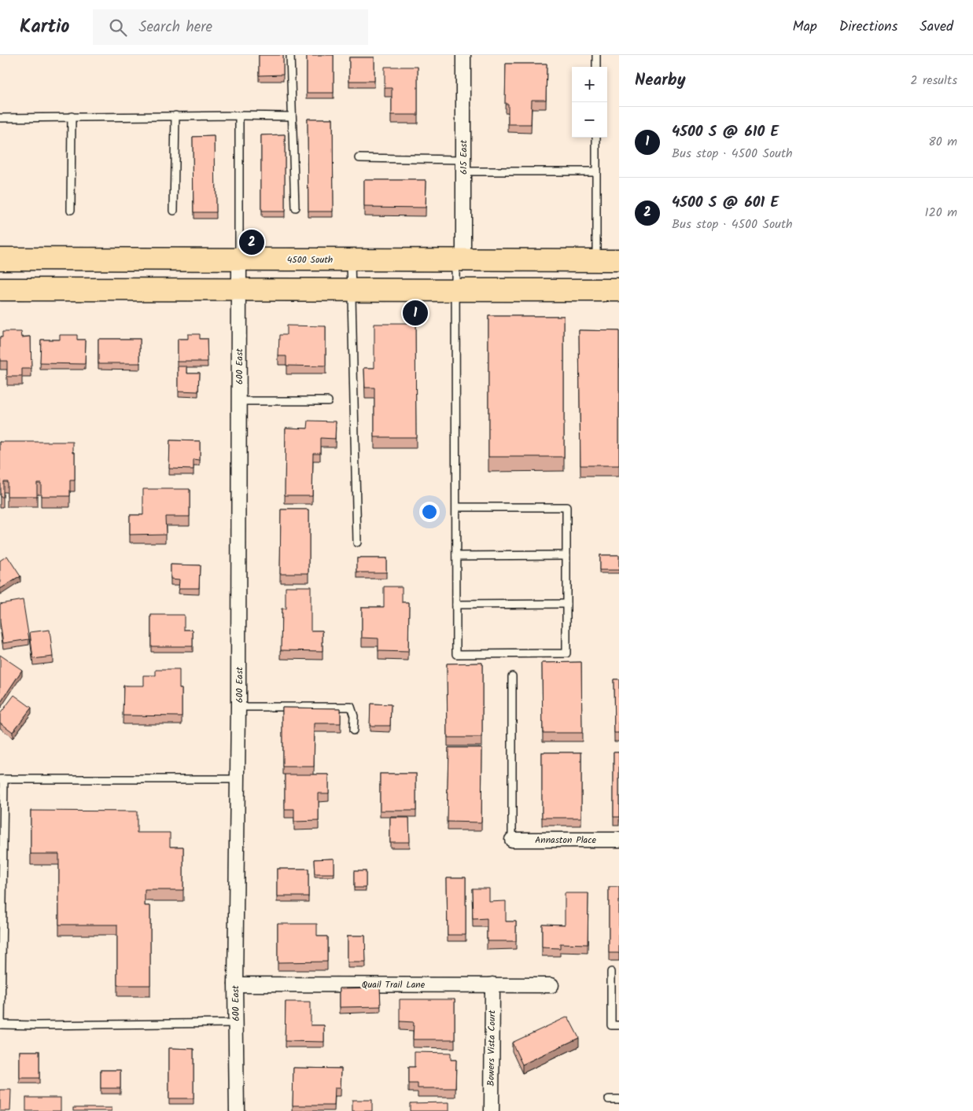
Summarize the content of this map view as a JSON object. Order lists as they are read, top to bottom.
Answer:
{
  "streets": {
    "main road": ["4500 South"],
    "street": [
      "615 East",
      "600 East",
      "Annaston Place",
      "Quail Trail Lane",
      "Bowers Vista Court"
    ]
  },
  "crossings": [
    ["615 East", "4500 South"],
    ["4500 South", "600 East"],
    ["600 East", "Quail Trail Lane"],
    ["Quail Trail Lane", "Bowers Vista Court"]
  ],
  "page": {
    "header": "Kartio",
    "search": "Search here",
    "nav": ["Map", "Directions", "Saved"],
    "heading": ["Nearby", "2 results"],
    "map_buttons": ["+", "−"],
    "list": [
      {
        "mark": "1",
        "name": "4500 S @ 610 E",
        "note": "Bus stop · 4500 South",
        "value": "80 m"
      },
      {
        "mark": "2",
        "name": "4500 S @ 601 E",
        "note": "Bus stop · 4500 South",
        "value": "120 m"
      }
    ],
    "pins": ["2", "1"]
  }
}
